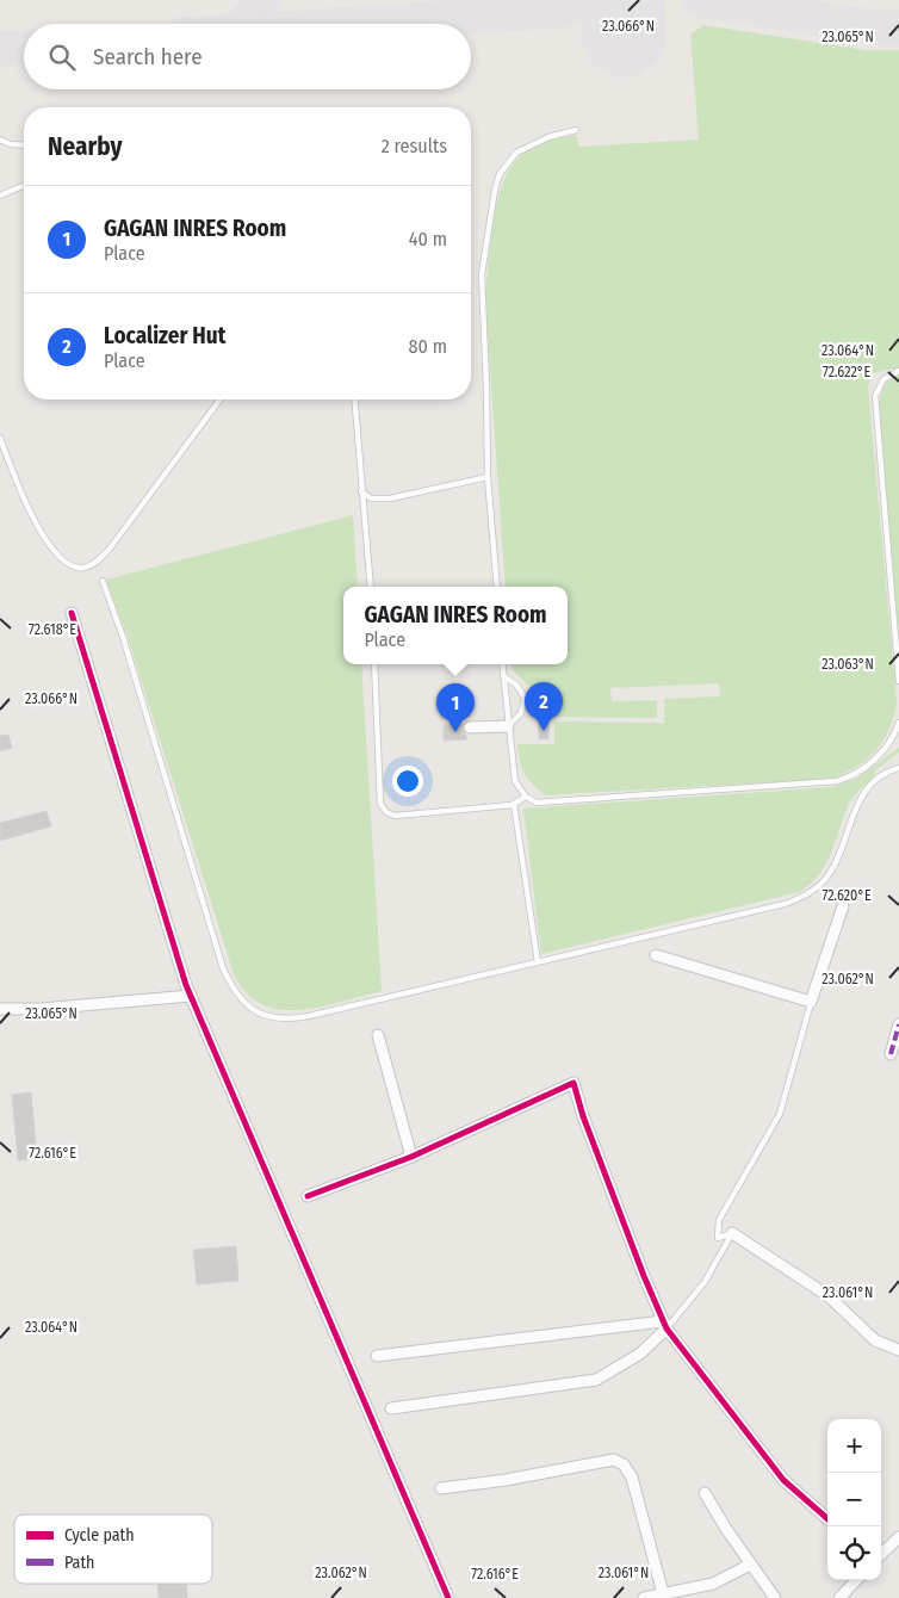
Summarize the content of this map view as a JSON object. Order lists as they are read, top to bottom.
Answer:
{
  "legend": ["Cycle path", "Path"],
  "page": {
    "search": "Search here",
    "heading": ["Nearby", "2 results"],
    "list": [
      {
        "mark": "1",
        "name": "GAGAN INRES Room",
        "note": "Place",
        "value": "40 m"
      },
      {
        "mark": "2",
        "name": "Localizer Hut",
        "note": "Place",
        "value": "80 m"
      }
    ],
    "popup": ["GAGAN INRES Room", "Place"],
    "pins": ["2", "1"],
    "map_buttons": ["+", "−"]
  },
  "coordinates": [
    "23.066°N",
    "23.065°N",
    "23.064°N",
    "72.622°E",
    "72.618°E",
    "23.063°N",
    "72.620°E",
    "23.062°N",
    "72.616°E",
    "23.061°N"
  ]
}
